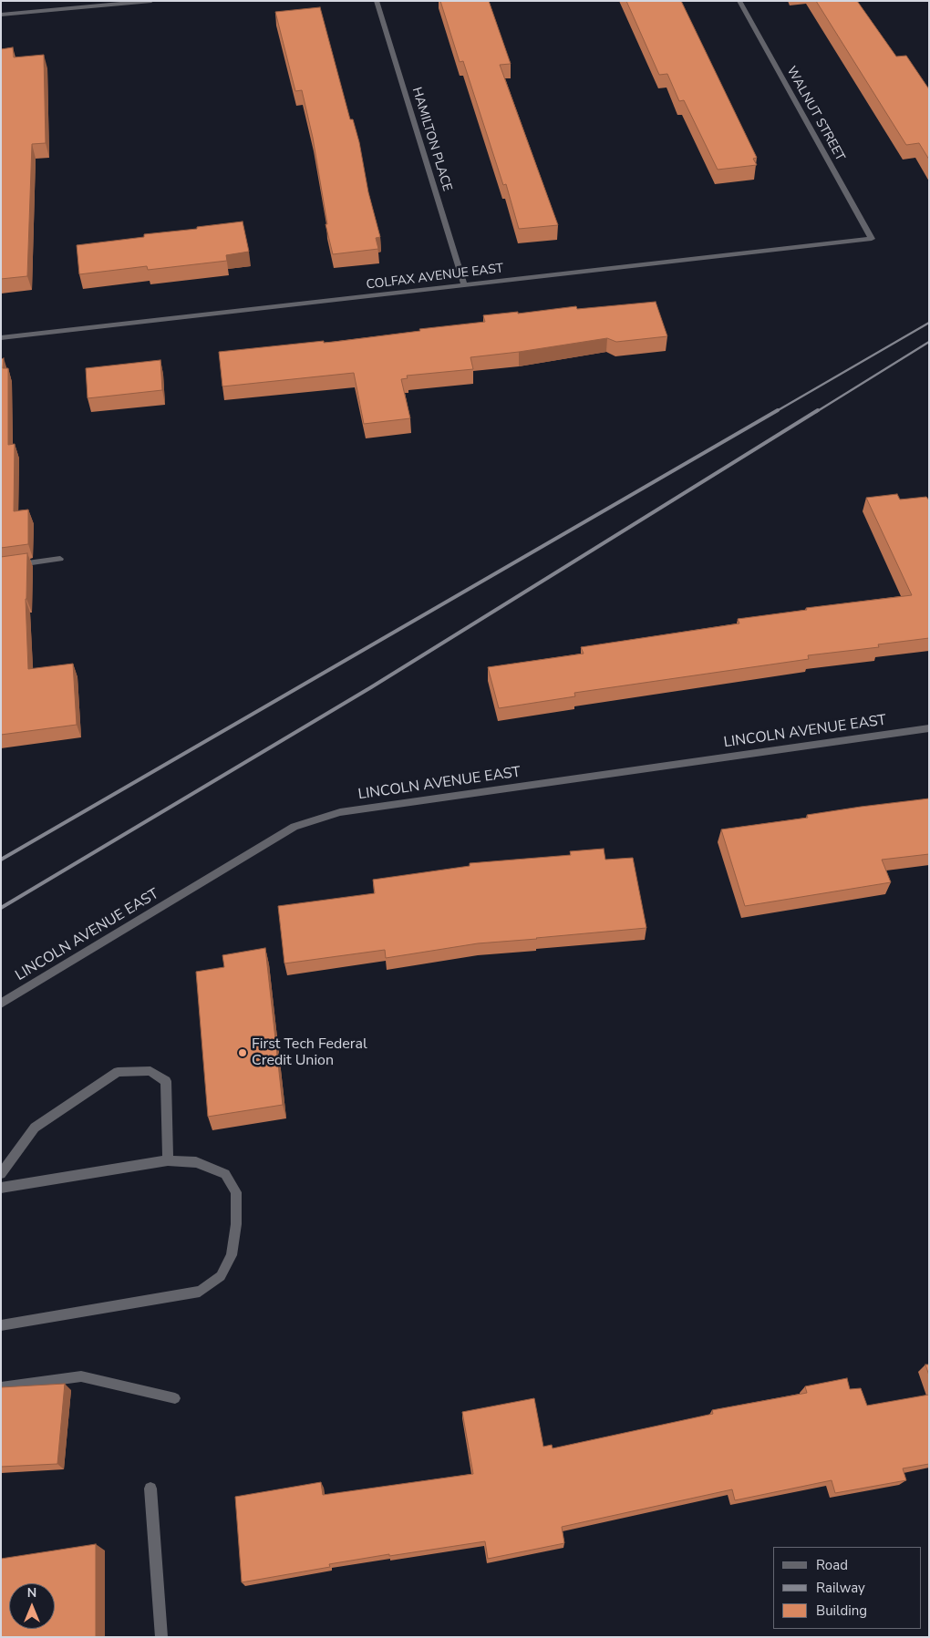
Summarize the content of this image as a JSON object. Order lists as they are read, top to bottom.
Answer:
{
  "streets": {
    "street": [
      "WALNUT STREET",
      "HAMILTON PLACE",
      "COLFAX AVENUE EAST",
      "LINCOLN AVENUE EAST"
    ]
  },
  "crossings": [
    ["WALNUT STREET", "COLFAX AVENUE EAST"],
    ["HAMILTON PLACE", "COLFAX AVENUE EAST"]
  ],
  "places": ["First Tech Federal Credit Union"],
  "legend": ["Road", "Railway", "Building"],
  "north": "top"
}
